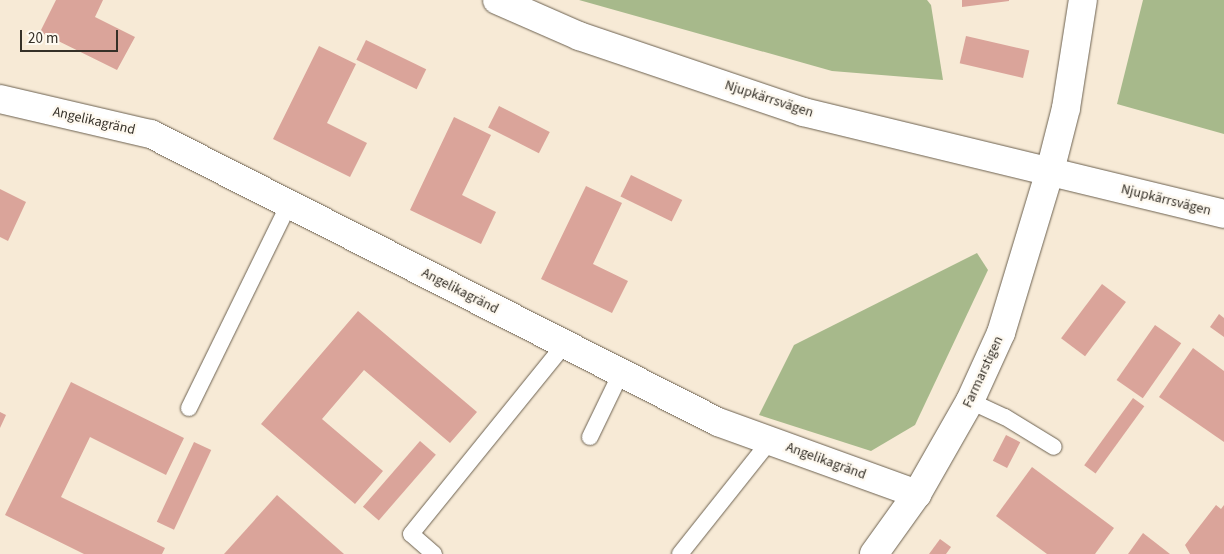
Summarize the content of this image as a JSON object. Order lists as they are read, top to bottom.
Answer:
{
  "streets": {
    "street": ["Njupkärrsvägen", "Angelikagränd", "Farmarstigen"]
  },
  "crossings": [
    ["Njupkärrsvägen", "Farmarstigen"],
    ["Angelikagränd", "Farmarstigen"]
  ],
  "scale_bar": "20 m"
}
